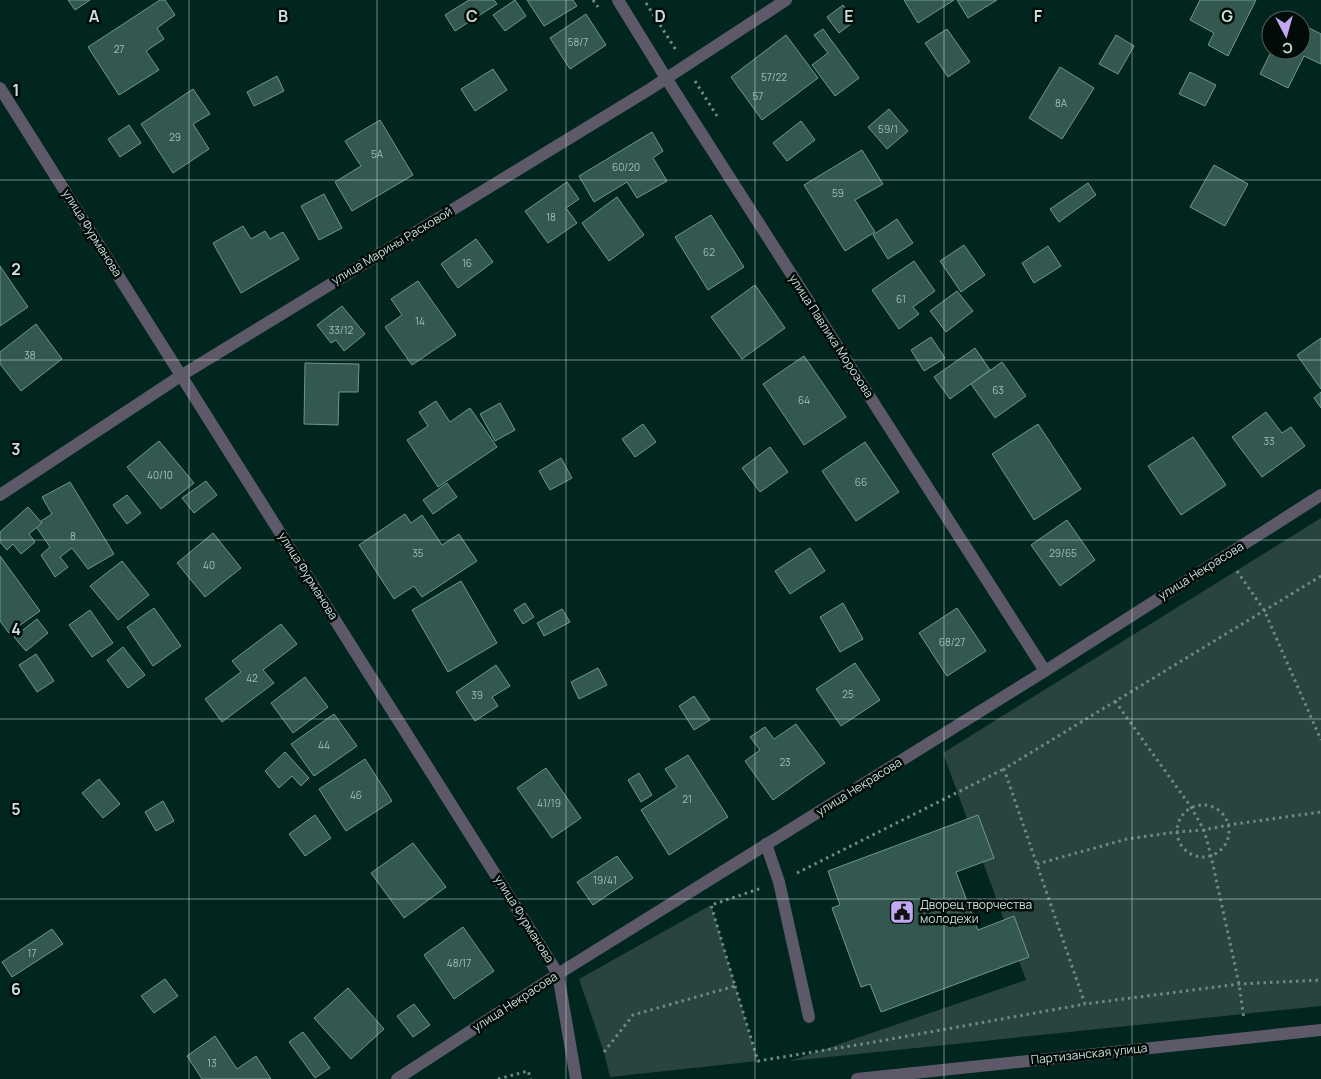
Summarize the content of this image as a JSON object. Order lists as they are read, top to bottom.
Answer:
{
  "streets": {
    "street": [
      "улица Фурманова",
      "улица Марины Расковой",
      "улица Павлика Морозова",
      "улица Некрасова",
      "Партизанская улица"
    ]
  },
  "crossings": [
    ["улица Фурманова", "улица Марины Расковой"],
    ["улица Фурманова", "улица Некрасова"],
    ["улица Марины Расковой", "улица Павлика Морозова"],
    ["улица Павлика Морозова", "улица Некрасова"]
  ],
  "places": {
    "public building": ["Дворец творчества молодежи"]
  },
  "house_numbers": [
    "58/7",
    "27",
    "57/22",
    "57",
    "8А",
    "59/1",
    "29",
    "5А",
    "60/20",
    "59",
    "18",
    "62",
    "16",
    "61",
    "14",
    "33/12",
    "38",
    "63",
    "64",
    "33",
    "40/10",
    "66",
    "8",
    "35",
    "29/65",
    "40",
    "68/27",
    "42",
    "25",
    "39",
    "44",
    "23",
    "46",
    "21",
    "41/19",
    "19/41",
    "17",
    "48/17",
    "13"
  ],
  "north": "bottom",
  "grid": {
    "columns": [
      "A",
      "B",
      "C",
      "D",
      "E",
      "F",
      "G"
    ],
    "rows": [
      "1",
      "2",
      "3",
      "4",
      "5",
      "6"
    ]
  }
}
